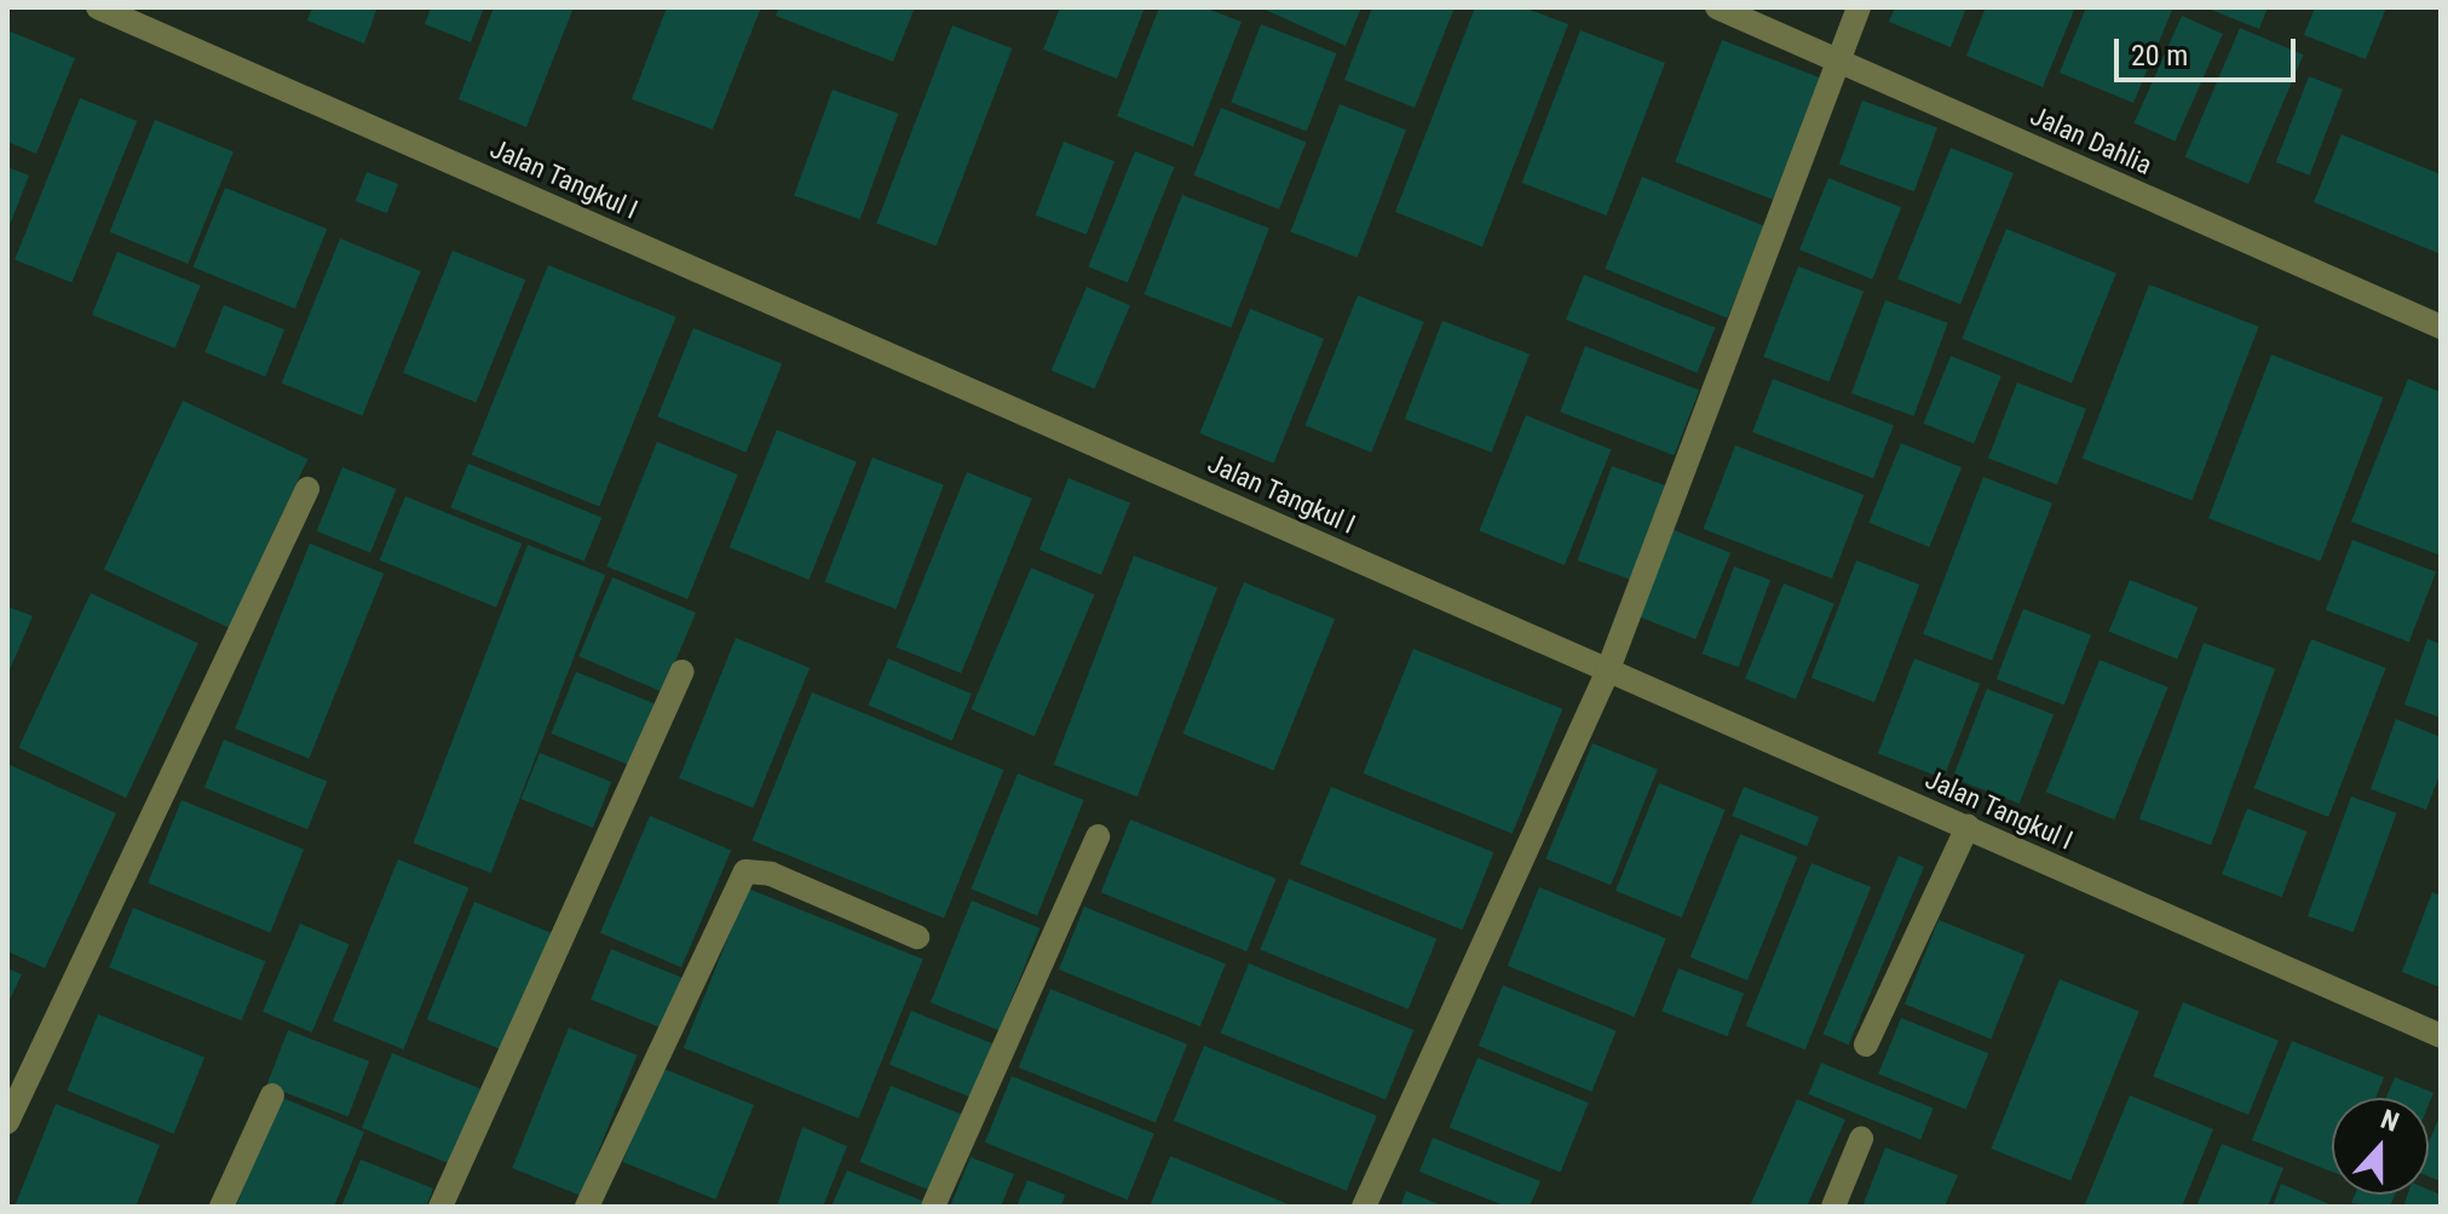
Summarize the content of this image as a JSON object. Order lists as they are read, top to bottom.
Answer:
{
  "streets": {
    "street": ["Jalan Dahlia", "Jalan Tangkul I"]
  },
  "scale_bar": "20 m",
  "north": "top"
}
